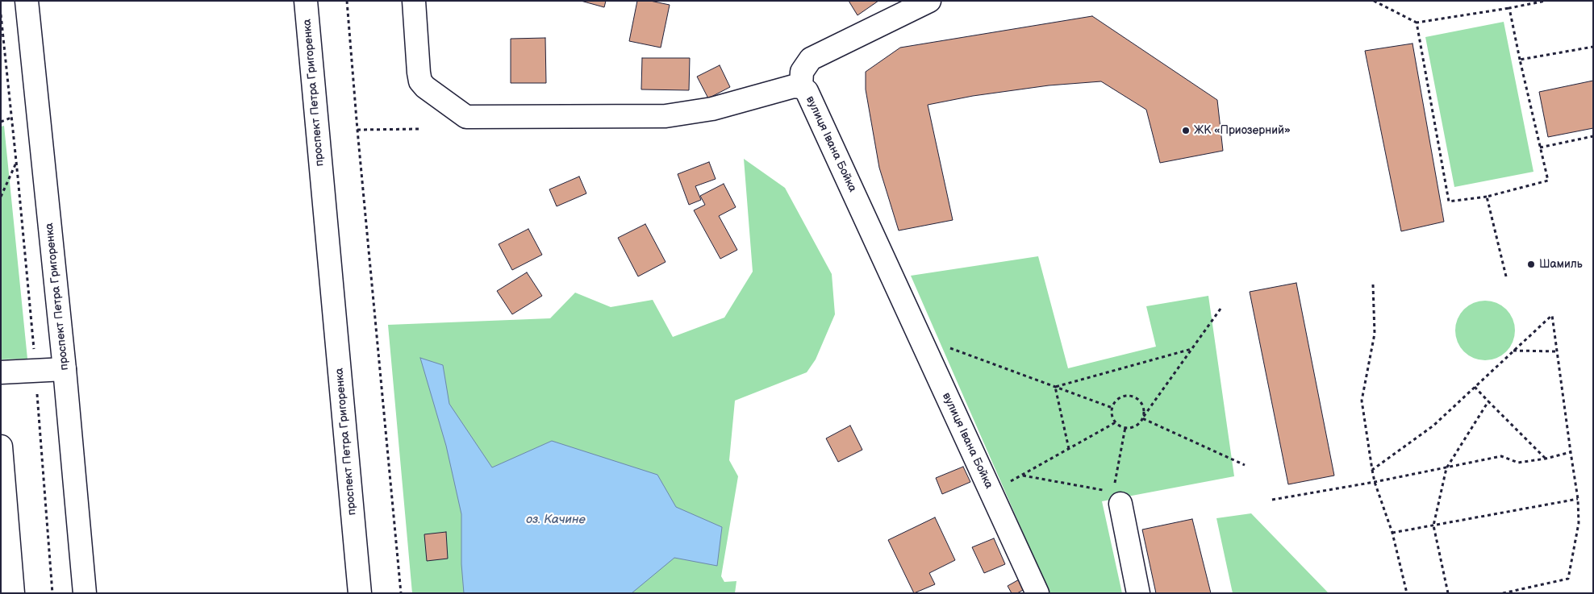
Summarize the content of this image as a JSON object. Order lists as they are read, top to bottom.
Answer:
{
  "streets": {
    "main road": ["проспект Петра Григоренка", "вулиця Івана Бойка"]
  },
  "water": ["оз. Качине"],
  "places": ["ЖК «Приозерний»", "Шамиль"]
}
